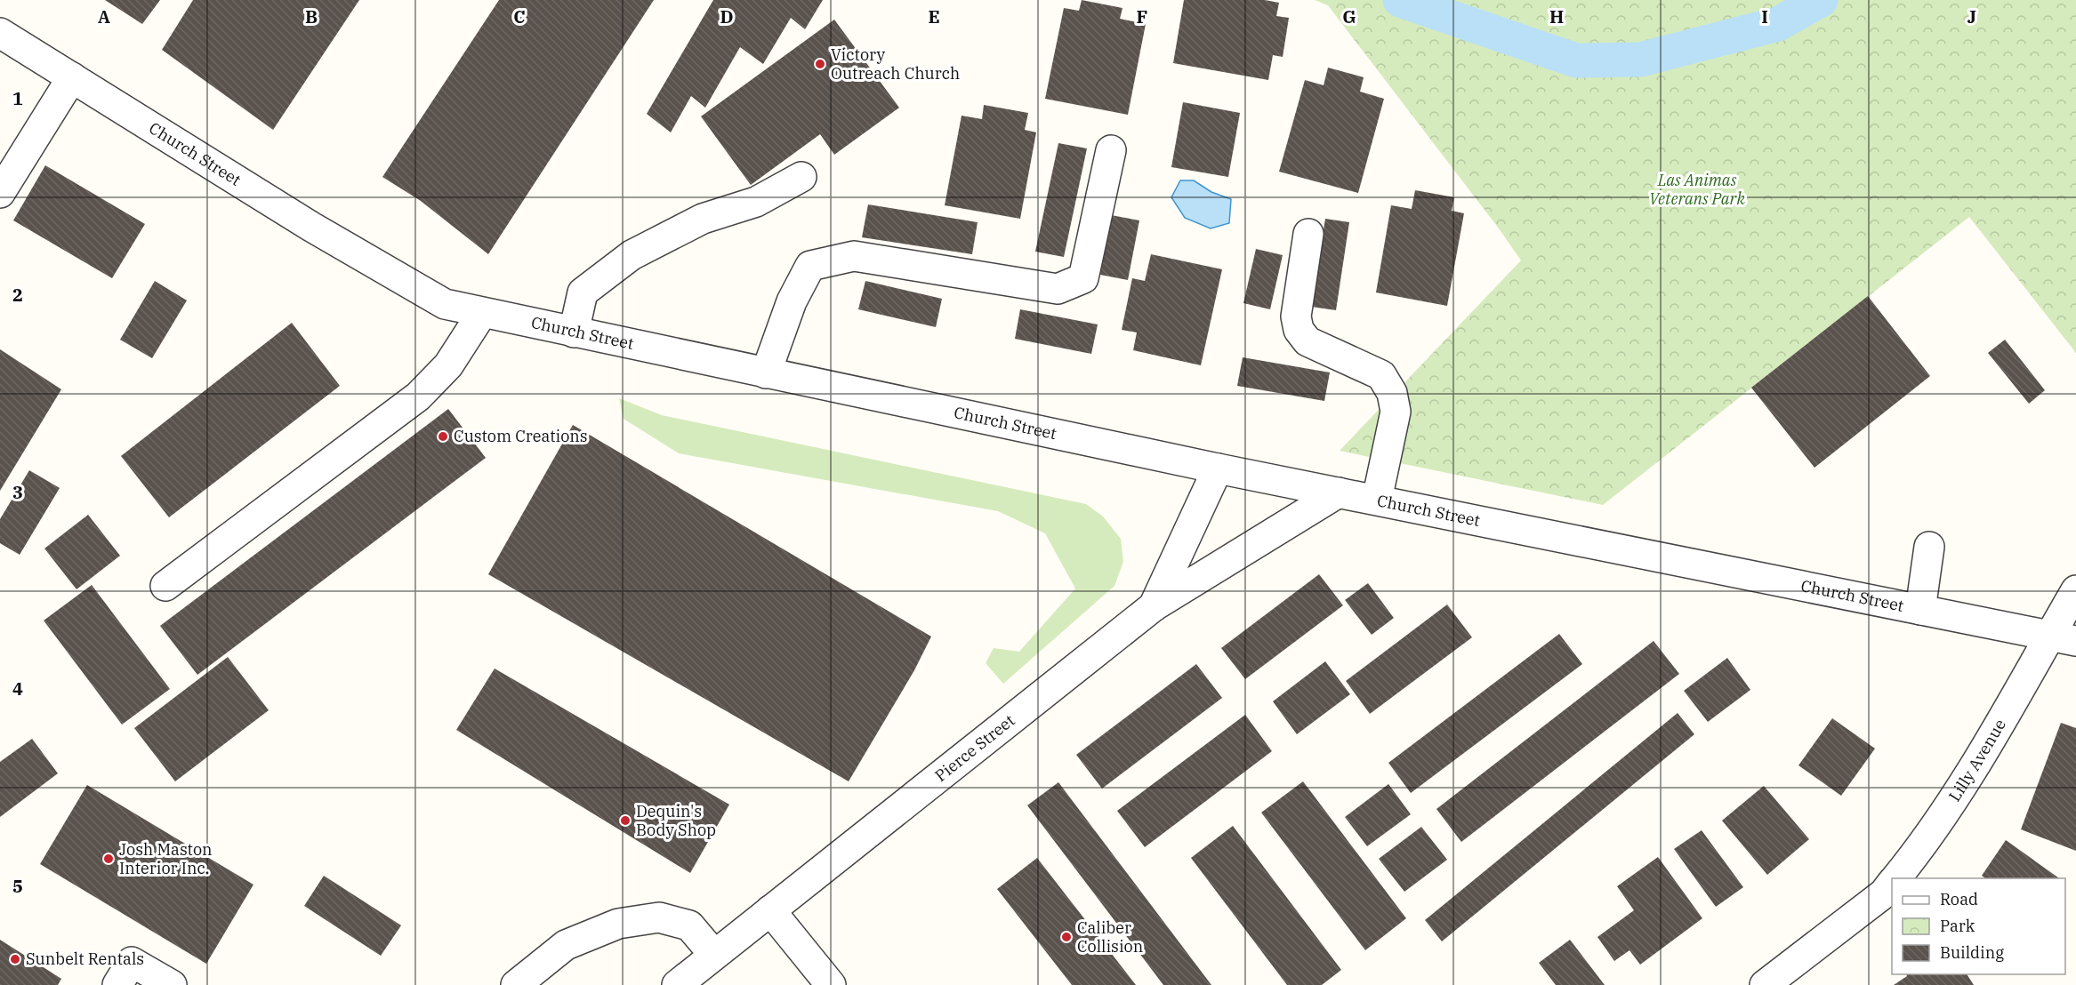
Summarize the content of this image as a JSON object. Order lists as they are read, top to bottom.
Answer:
{
  "streets": {
    "street": ["Church Street", "Pierce Street", "Lilly Avenue"]
  },
  "crossings": [
    ["Church Street", "Pierce Street"],
    ["Church Street", "Lilly Avenue"]
  ],
  "parks": ["Las Animas Veterans Park"],
  "places": [
    "Victory Outreach Church",
    "Custom Creations",
    "Dequin's Body Shop",
    "Josh Maston Interior Inc.",
    "Caliber Collision",
    "Sunbelt Rentals"
  ],
  "legend": ["Road", "Park", "Building"],
  "grid": {
    "columns": [
      "A",
      "B",
      "C",
      "D",
      "E",
      "F",
      "G",
      "H",
      "I",
      "J"
    ],
    "rows": [
      "1",
      "2",
      "3",
      "4",
      "5"
    ]
  }
}
